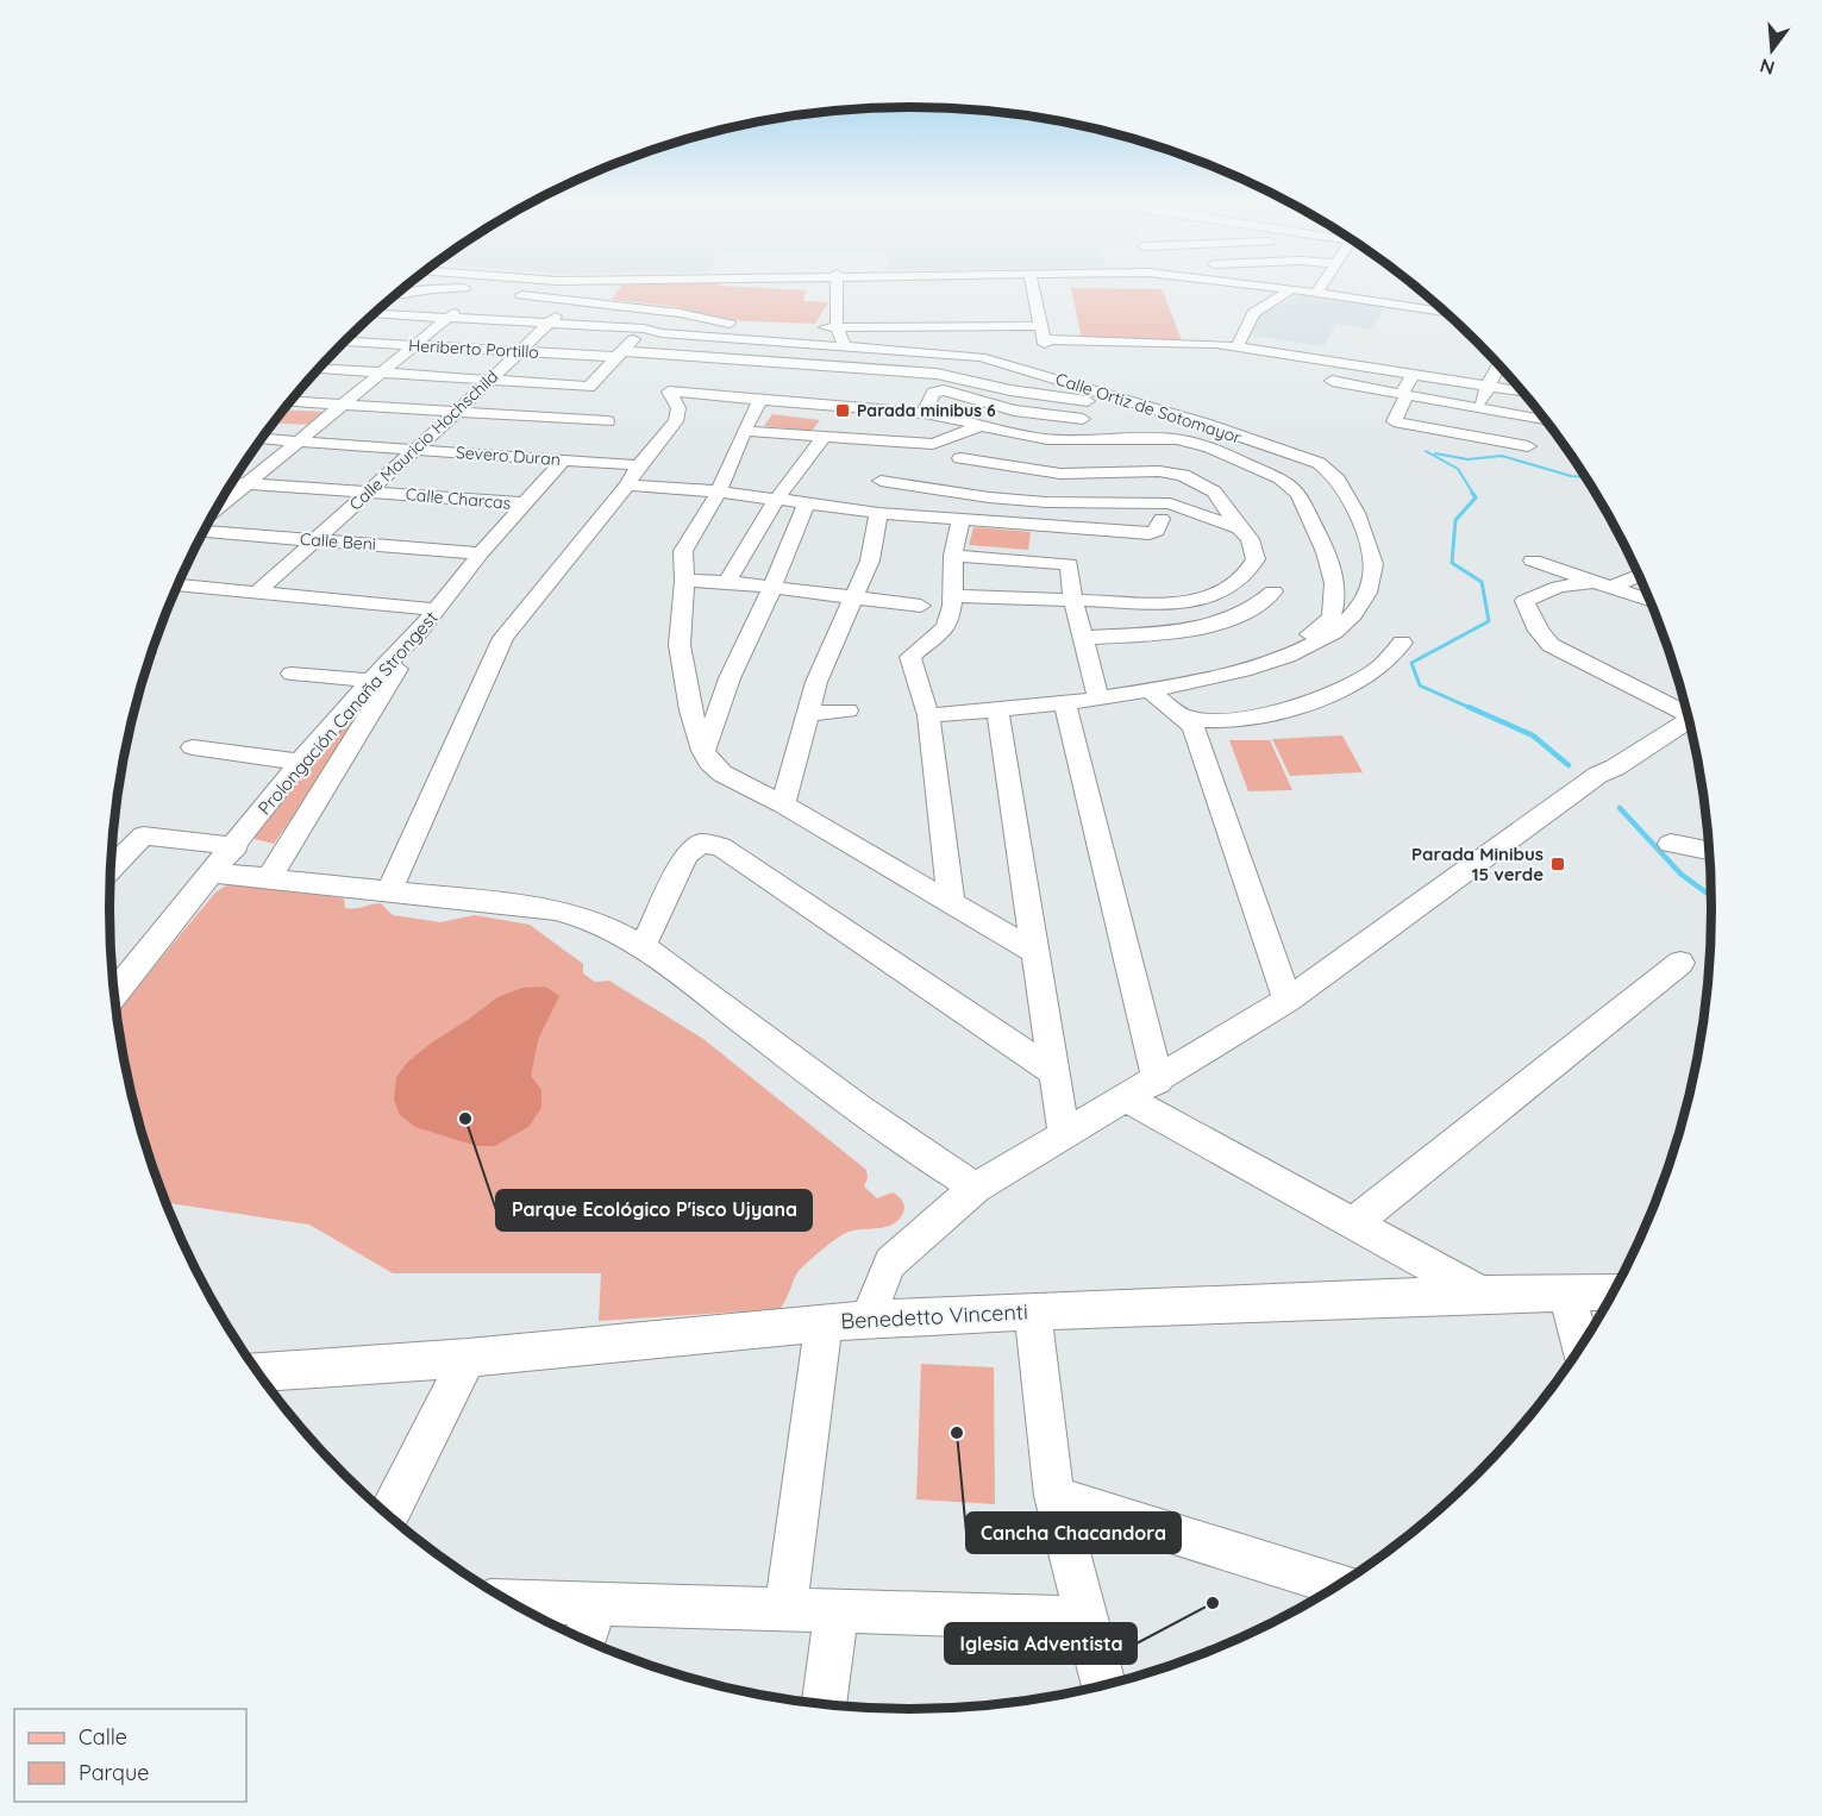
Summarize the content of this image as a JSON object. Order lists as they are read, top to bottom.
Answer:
{
  "streets": {
    "street": [
      "Heriberto Portillo",
      "Calle Ortiz de Sotomayor",
      "Calle Mauricio Hochschild",
      "Severo Duran",
      "Calle Charcas",
      "Calle Beni",
      "Prolongación Canaña Strongest",
      "Benedetto Vincenti"
    ]
  },
  "crossings": [
    ["Heriberto Portillo", "Calle Ortiz de Sotomayor"],
    ["Heriberto Portillo", "Calle Mauricio Hochschild"],
    ["Calle Ortiz de Sotomayor", "Calle Mauricio Hochschild"],
    ["Calle Mauricio Hochschild", "Severo Duran"],
    ["Calle Mauricio Hochschild", "Calle Charcas"],
    ["Calle Mauricio Hochschild", "Calle Beni"],
    ["Severo Duran", "Prolongación Canaña Strongest"],
    ["Calle Charcas", "Prolongación Canaña Strongest"],
    ["Calle Beni", "Prolongación Canaña Strongest"]
  ],
  "places": {
    "transit": ["Parada minibus 6", "Parada Minibus 15 verde"],
    "other": ["Parque Ecológico P'isco Ujyana", "Cancha Chacandora", "Iglesia Adventista"]
  },
  "legend": ["Calle", "Parque"],
  "north": "bottom"
}
